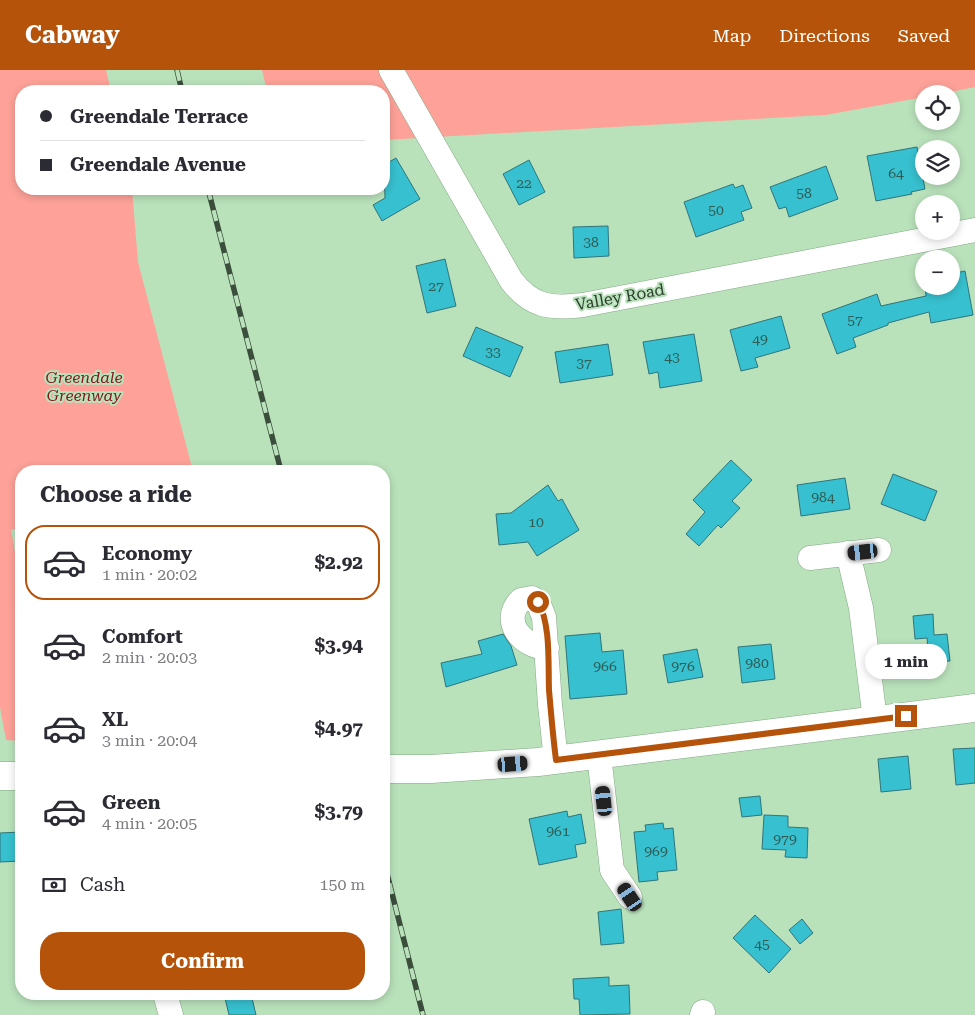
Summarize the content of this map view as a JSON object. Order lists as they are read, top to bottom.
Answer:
{
  "streets": {
    "street": ["Valley Road"]
  },
  "parks": ["Greendale Greenway"],
  "house_numbers": [
    "64",
    "22",
    "58",
    "50",
    "38",
    "27",
    "57",
    "49",
    "33",
    "43",
    "37",
    "984",
    "10",
    "980",
    "966",
    "976",
    "961",
    "979",
    "969",
    "45"
  ],
  "page": {
    "header": "Cabway",
    "nav": ["Map", "Directions", "Saved"],
    "map_buttons": ["+", "−"],
    "banner": ["Greendale Terrace", "Greendale Avenue"],
    "heading": "Choose a ride",
    "list": [
      {
        "name": "Economy",
        "note": "1 min · 20:02",
        "value": "$2.92"
      },
      {
        "name": "Comfort",
        "note": "2 min · 20:03",
        "value": "$3.94"
      },
      {
        "name": "XL",
        "note": "3 min · 20:04",
        "value": "$4.97"
      },
      {
        "name": "Green",
        "note": "4 min · 20:05",
        "value": "$3.79"
      }
    ],
    "bubble": "1 min",
    "pay": ["Cash", "150 m"],
    "buttons": "Confirm"
  }
}
